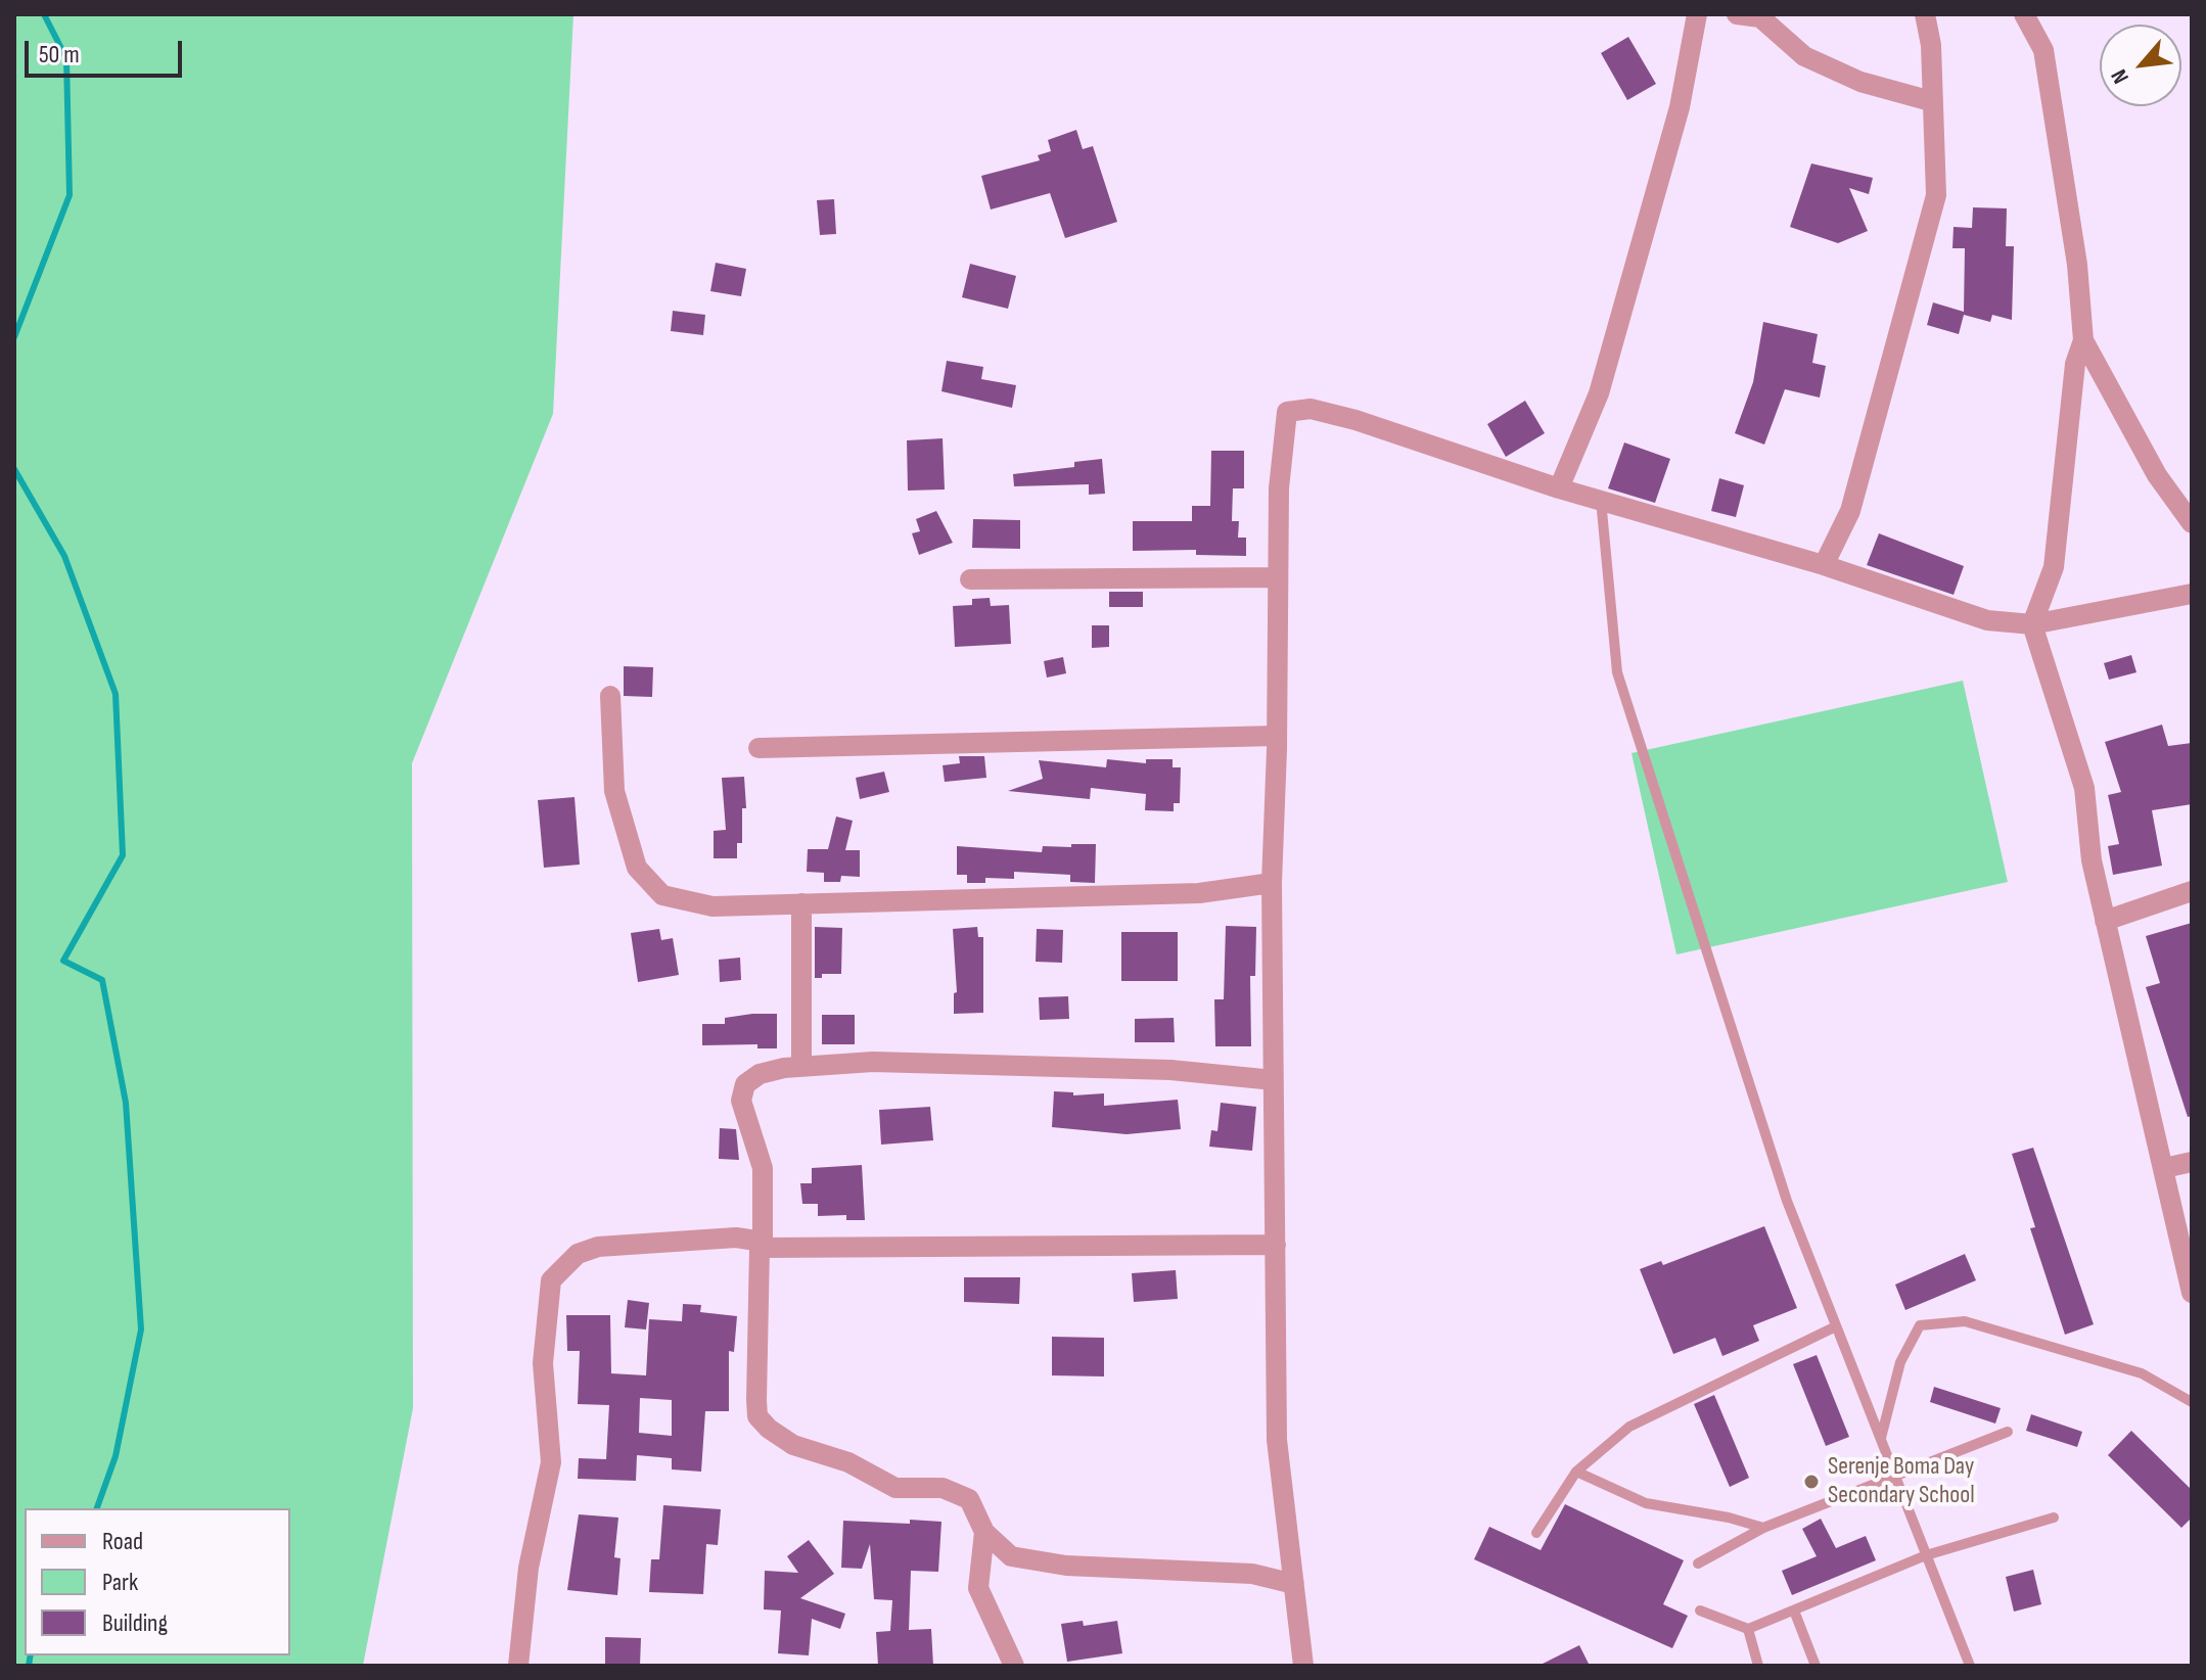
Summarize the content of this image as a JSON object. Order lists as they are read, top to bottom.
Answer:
{
  "places": ["Serenje Boma Day Secondary School"],
  "legend": ["Road", "Park", "Building"],
  "scale_bar": "50 m",
  "north": "bottom left"
}
